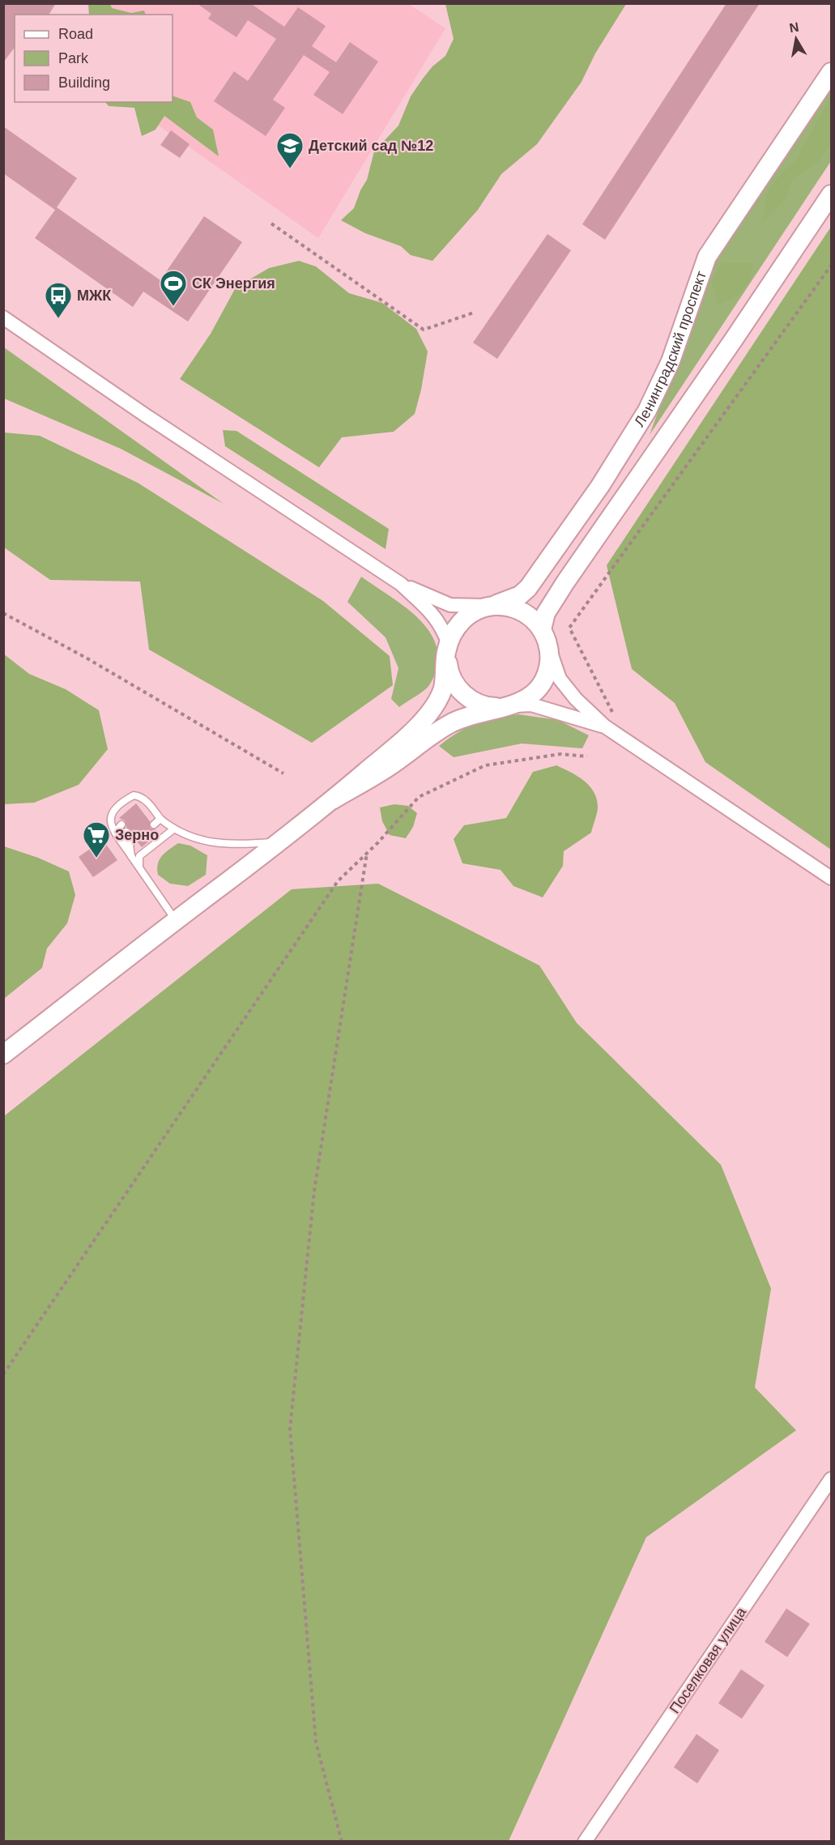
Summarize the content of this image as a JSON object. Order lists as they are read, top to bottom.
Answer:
{
  "streets": {
    "main road": ["Ленинградский проспект"],
    "street": ["Поселковая улица"]
  },
  "places": {
    "school or university": ["Детский сад №12"],
    "sports": ["СК Энергия"],
    "bus stop": ["МЖК"],
    "supermarket": ["Зерно"]
  },
  "legend": ["Road", "Park", "Building"],
  "north": "top"
}
